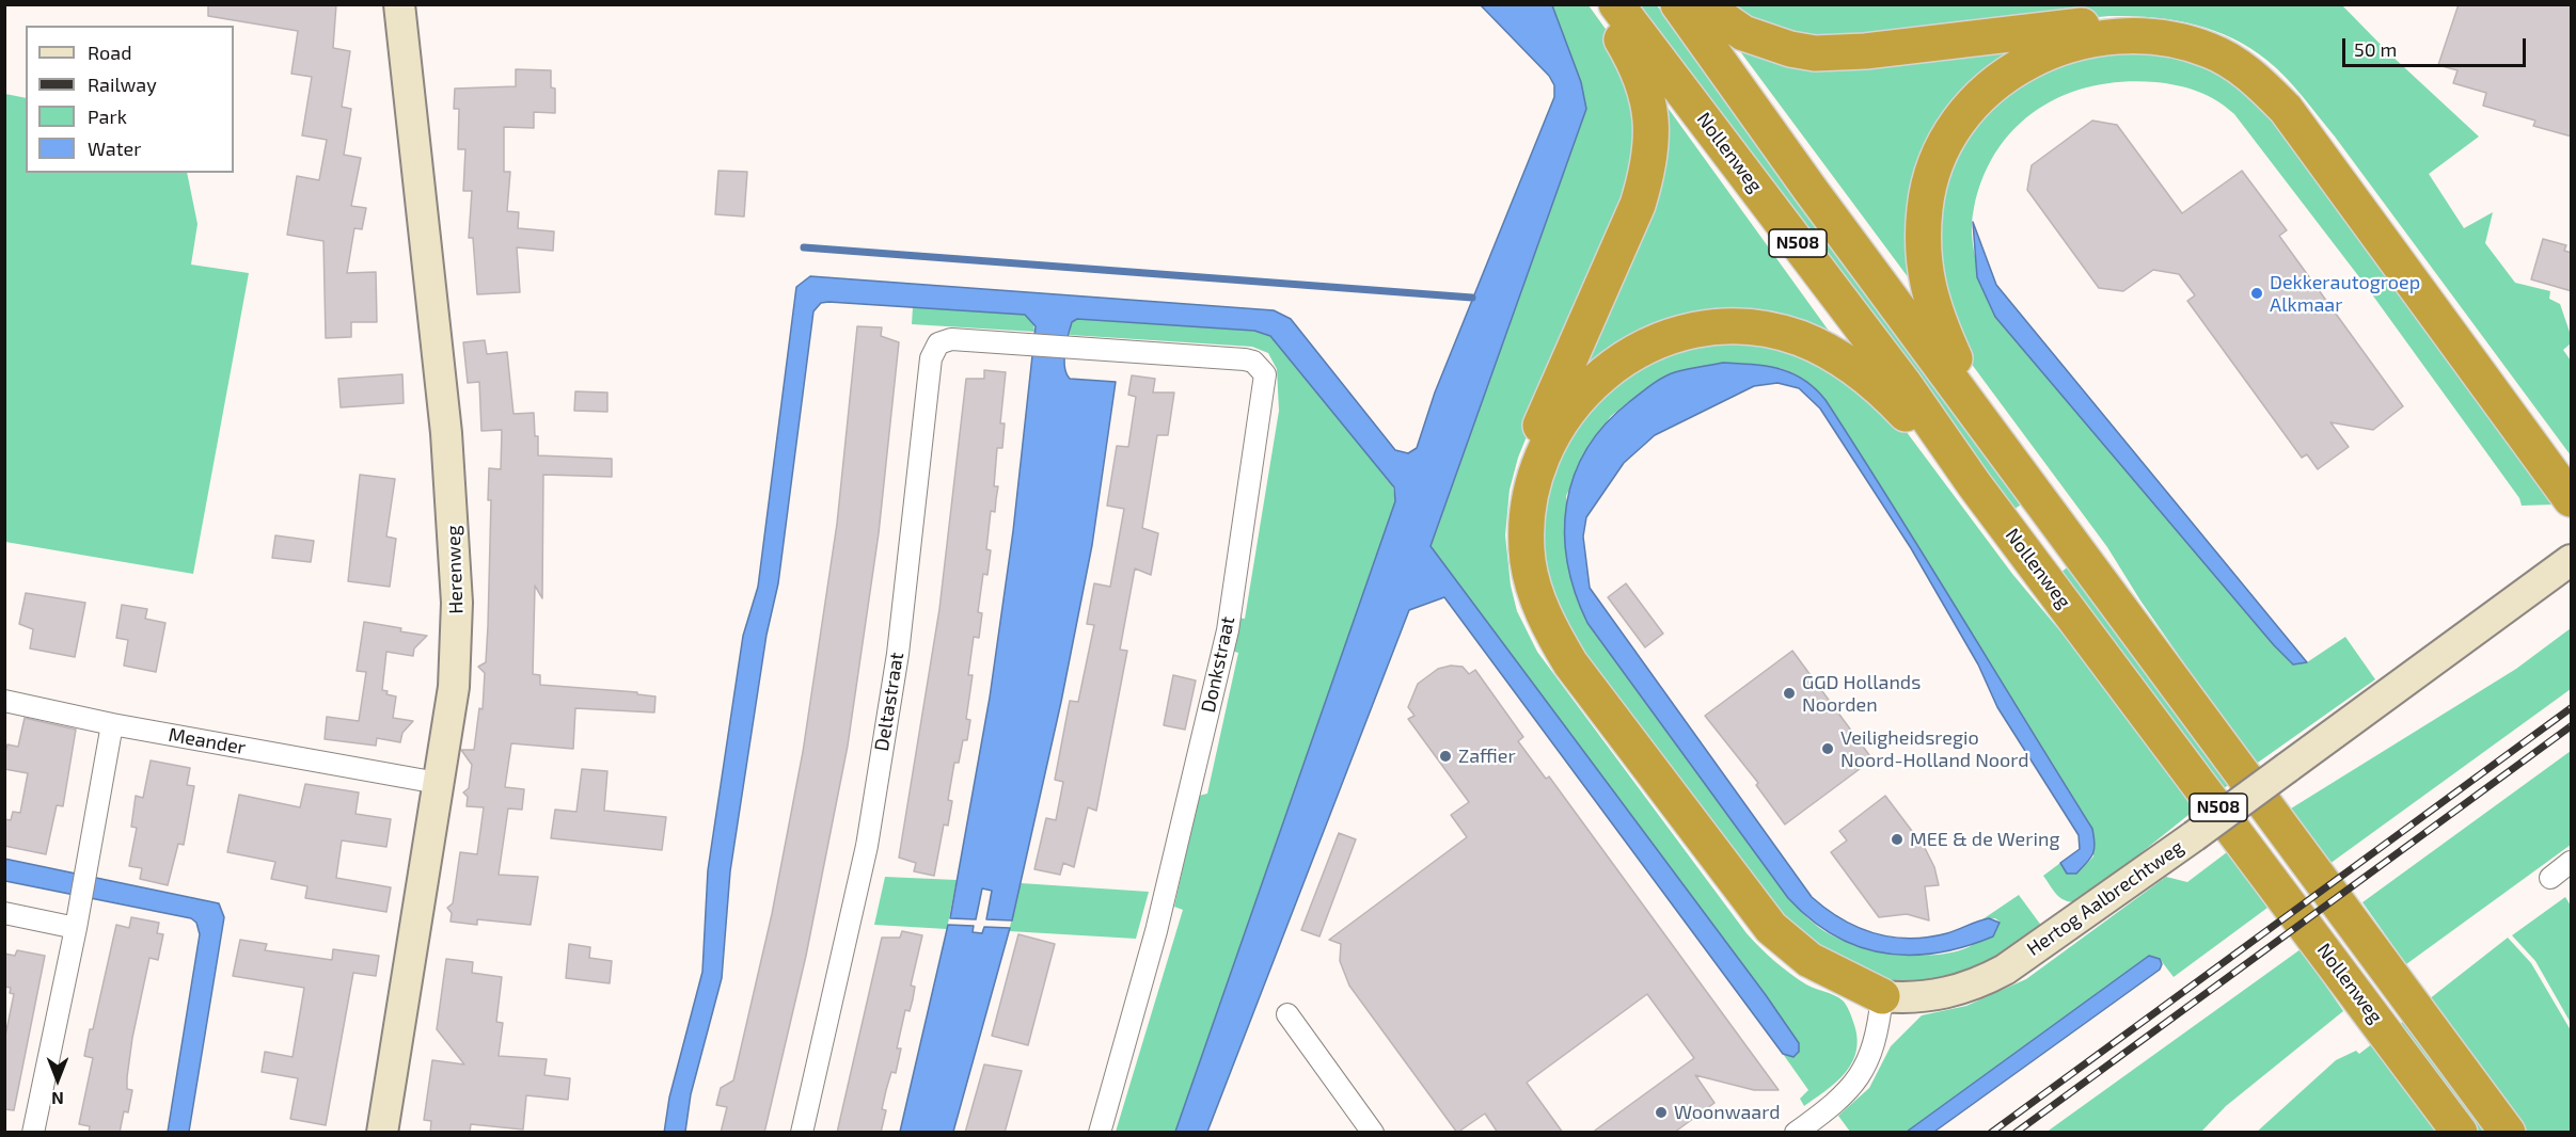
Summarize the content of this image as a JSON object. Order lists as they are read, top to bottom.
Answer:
{
  "streets": {
    "highway": ["Nollenweg", "N508"],
    "street": [
      "Herenweg",
      "Donkstraat",
      "Deltastraat",
      "Meander",
      "Hertog Aalbrechtweg"
    ]
  },
  "crossings": [
    ["Herenweg", "Meander"],
    ["Donkstraat", "Deltastraat"]
  ],
  "places": [
    "Dekkerautogroep Alkmaar",
    "GGD Hollands Noorden",
    "Veiligheidsregio Noord-Holland Noord",
    "Zaffier",
    "MEE & de Wering",
    "Woonwaard"
  ],
  "legend": [
    "Road",
    "Railway",
    "Park",
    "Water"
  ],
  "scale_bar": "50 m",
  "north": "bottom"
}
